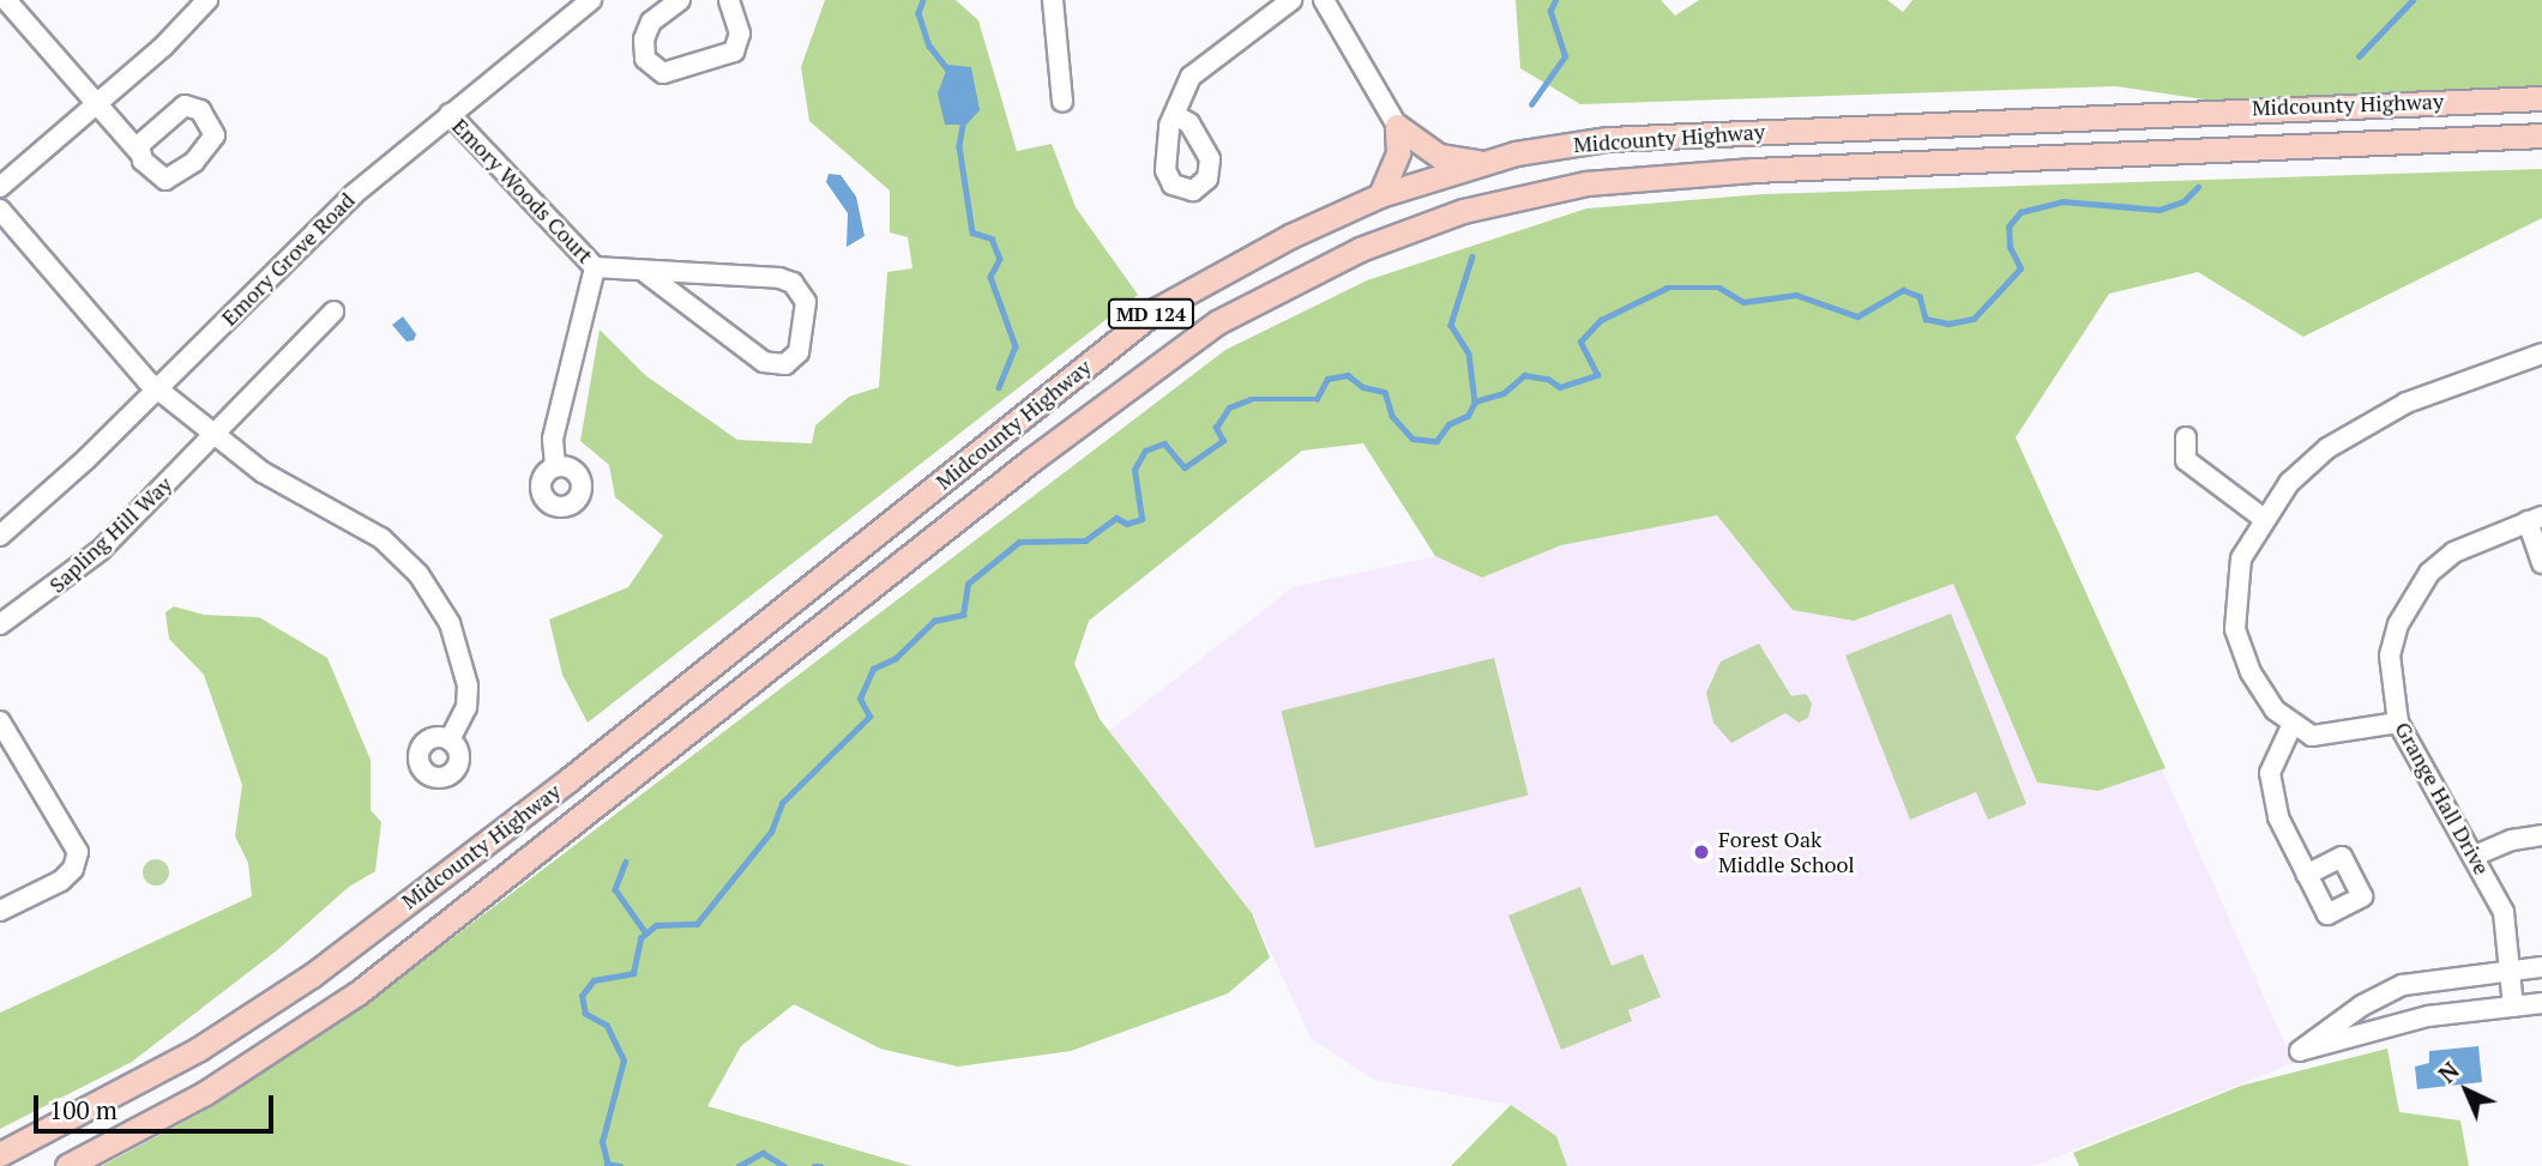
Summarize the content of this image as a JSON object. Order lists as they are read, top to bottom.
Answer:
{
  "streets": {
    "main road": ["Midcounty Highway", "MD 124"],
    "street": [
      "Emory Woods Court",
      "Emory Grove Road",
      "Sapling Hill Way",
      "Grange Hall Drive"
    ]
  },
  "crossings": [
    ["Emory Woods Court", "Emory Grove Road"]
  ],
  "places": ["Forest Oak Middle School"],
  "scale_bar": "100 m",
  "north": "top left"
}
